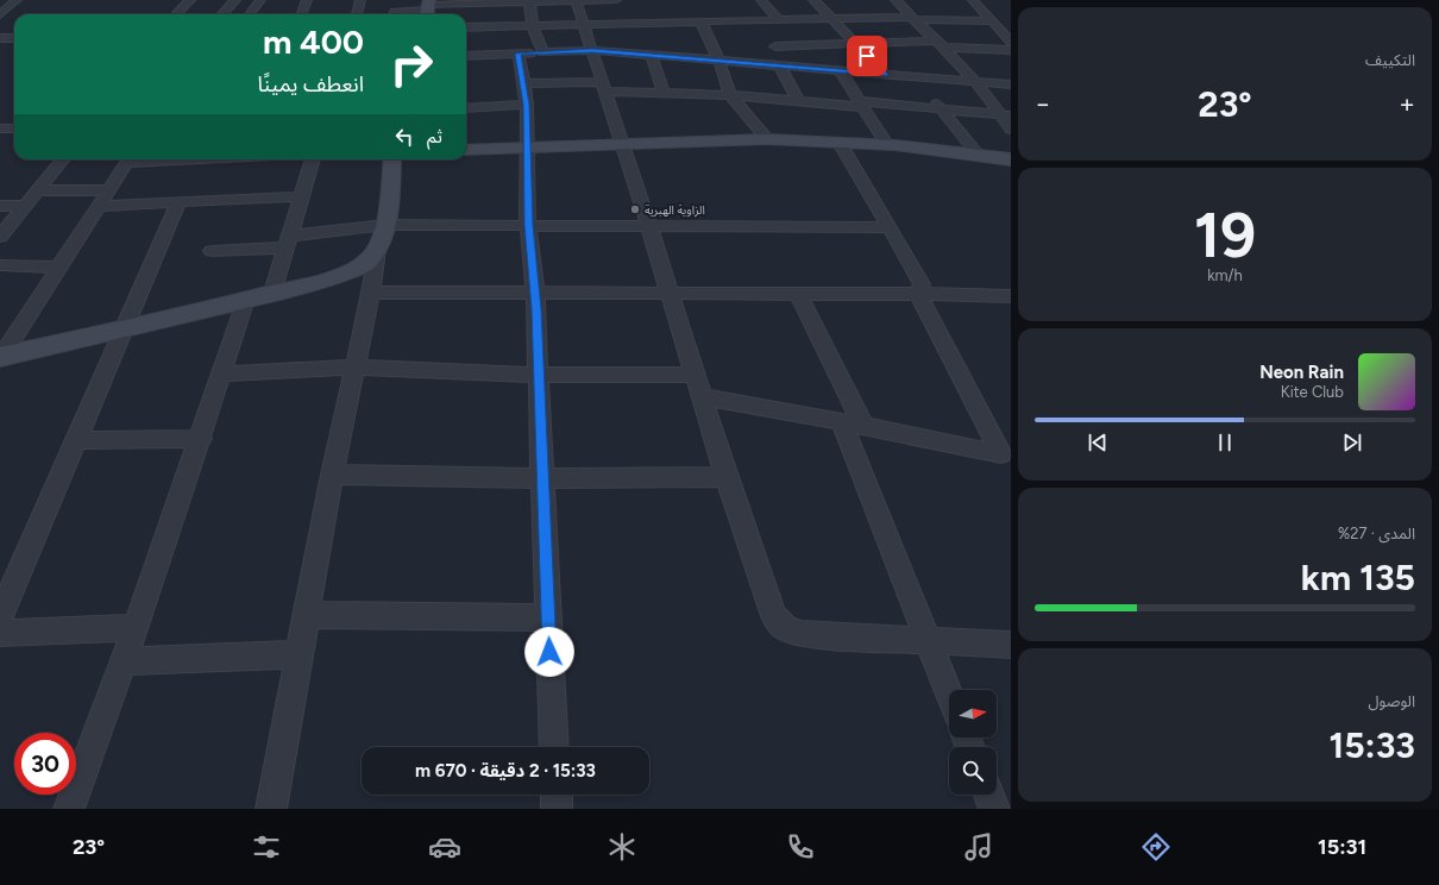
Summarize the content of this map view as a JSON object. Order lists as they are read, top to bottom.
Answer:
{
  "places": ["الزاوية الهبرية"],
  "north": "right",
  "page": {
    "tile": [
      "التكييف",
      ["19", "km/h"],
      ["المدى · 27%", "135 km"],
      ["الوصول", "15:33"]
    ],
    "turn": ["400 m", "انعطف يمينًا"],
    "heat": ["−", "23°", "+"],
    "then": "ثم",
    "song": ["Neon Rain", "Kite Club"],
    "limit": "30",
    "trip": "15:33 · 2 دقيقة · 670 m",
    "tabs": ["15:31", "23°"]
  }
}
